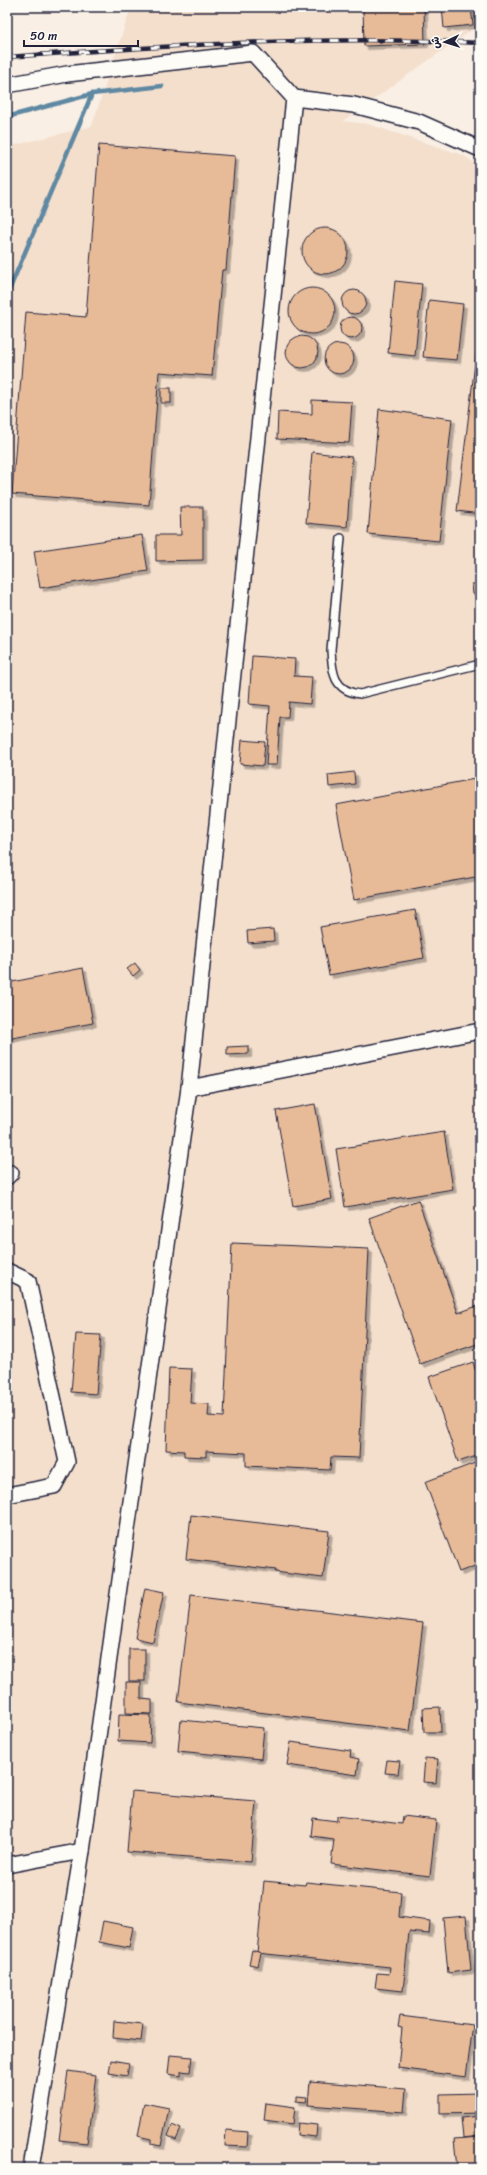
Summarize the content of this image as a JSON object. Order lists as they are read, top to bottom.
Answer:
{
  "scale_bar": "50 m",
  "north": "left"
}
